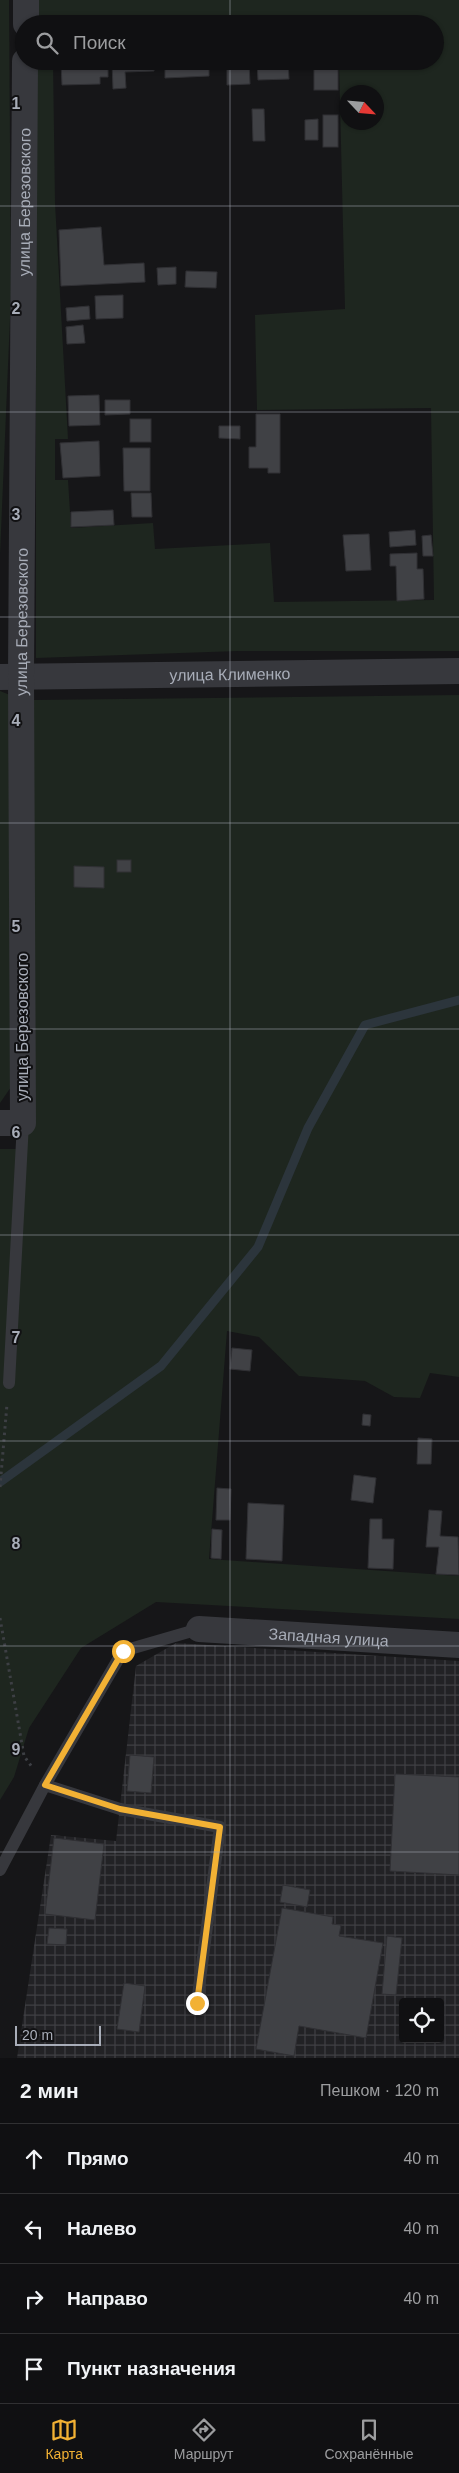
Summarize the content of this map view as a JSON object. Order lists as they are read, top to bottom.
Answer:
{
  "streets": {
    "street": ["улица Березовского", "улица Клименко", "Западная улица"]
  },
  "crossings": [
    ["улица Березовского", "улица Клименко"]
  ],
  "scale_bar": "20 m",
  "north": "bottom right",
  "page": {
    "search": "Поиск",
    "scale": "20 m",
    "heading": ["2 мин", "Пешком · 120 m"],
    "list": [
      ["Прямо", "40 m"],
      ["Налево", "40 m"],
      ["Направо", "40 m"],
      "Пункт назначения"
    ],
    "nav": ["Карта", "Маршрут", "Сохранённые"]
  },
  "grid": {
    "rows": [
      "1",
      "2",
      "3",
      "4",
      "5",
      "6",
      "7",
      "8",
      "9"
    ]
  }
}
